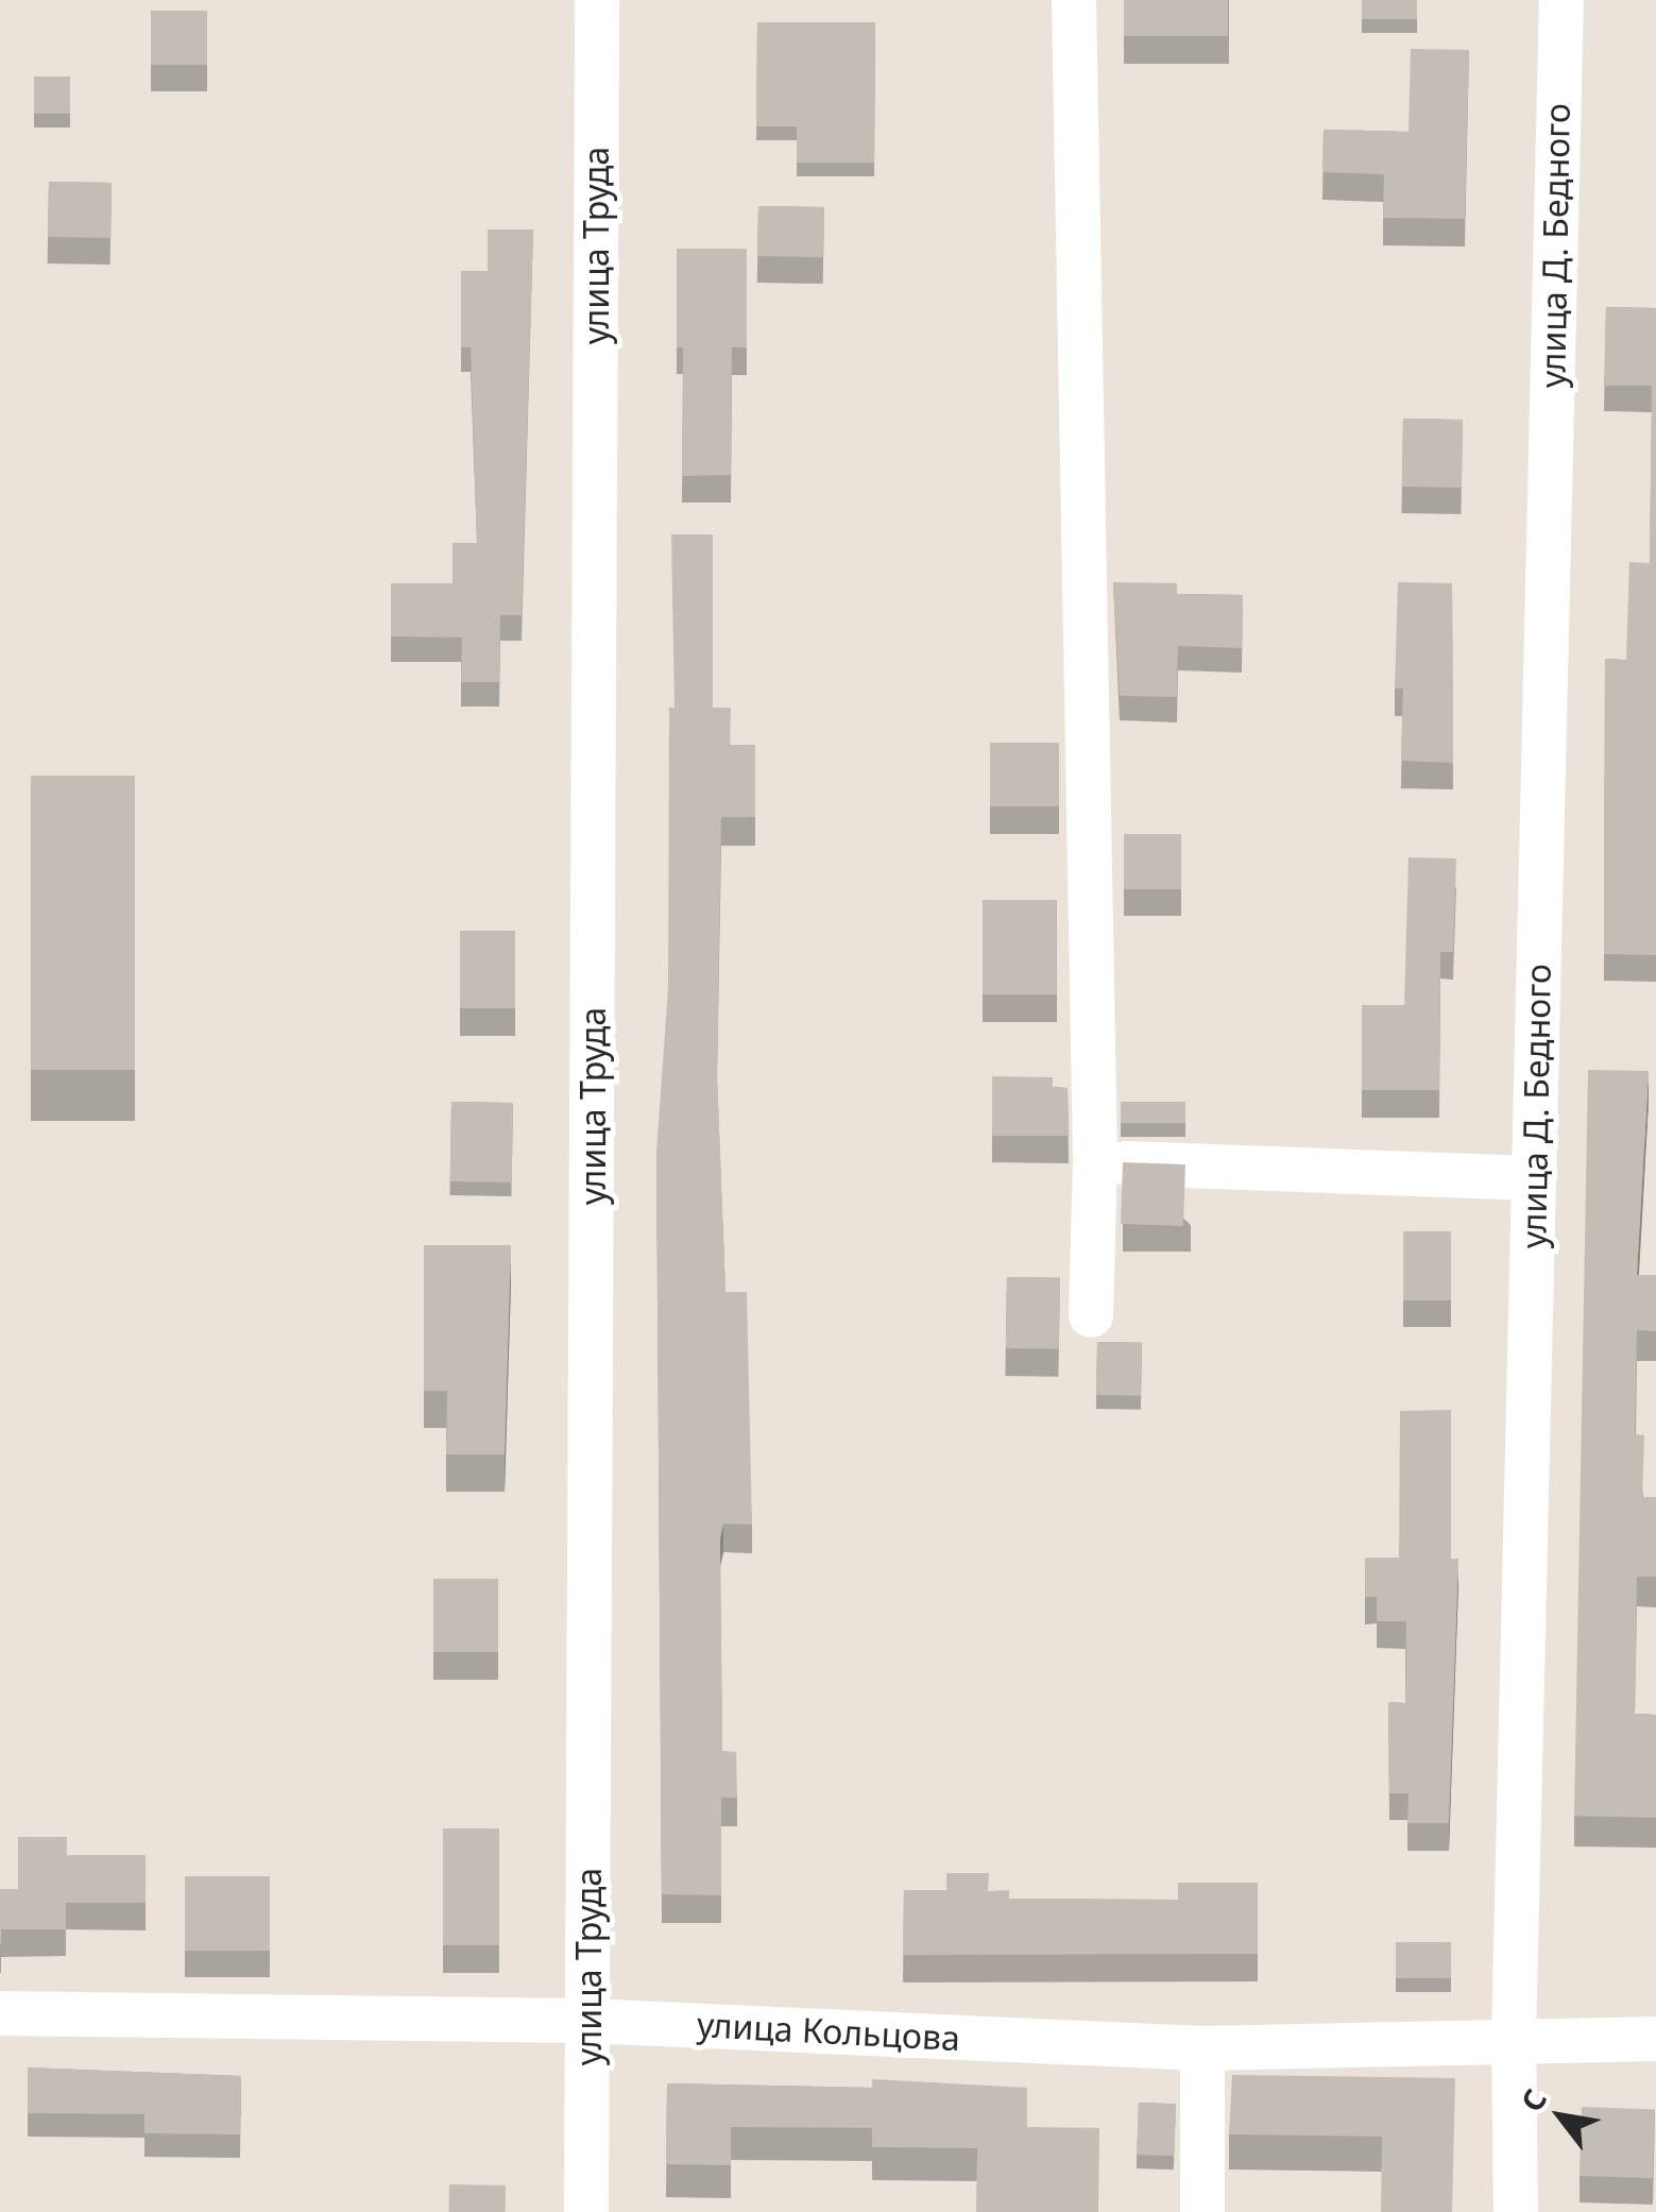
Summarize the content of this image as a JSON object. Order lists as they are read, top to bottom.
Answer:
{
  "streets": {
    "street": ["улица Труда", "улица Д. Бедного", "улица Кольцова"]
  },
  "crossings": [
    ["улица Труда", "улица Кольцова"],
    ["улица Д. Бедного", "улица Кольцова"]
  ],
  "north": "top left"
}
